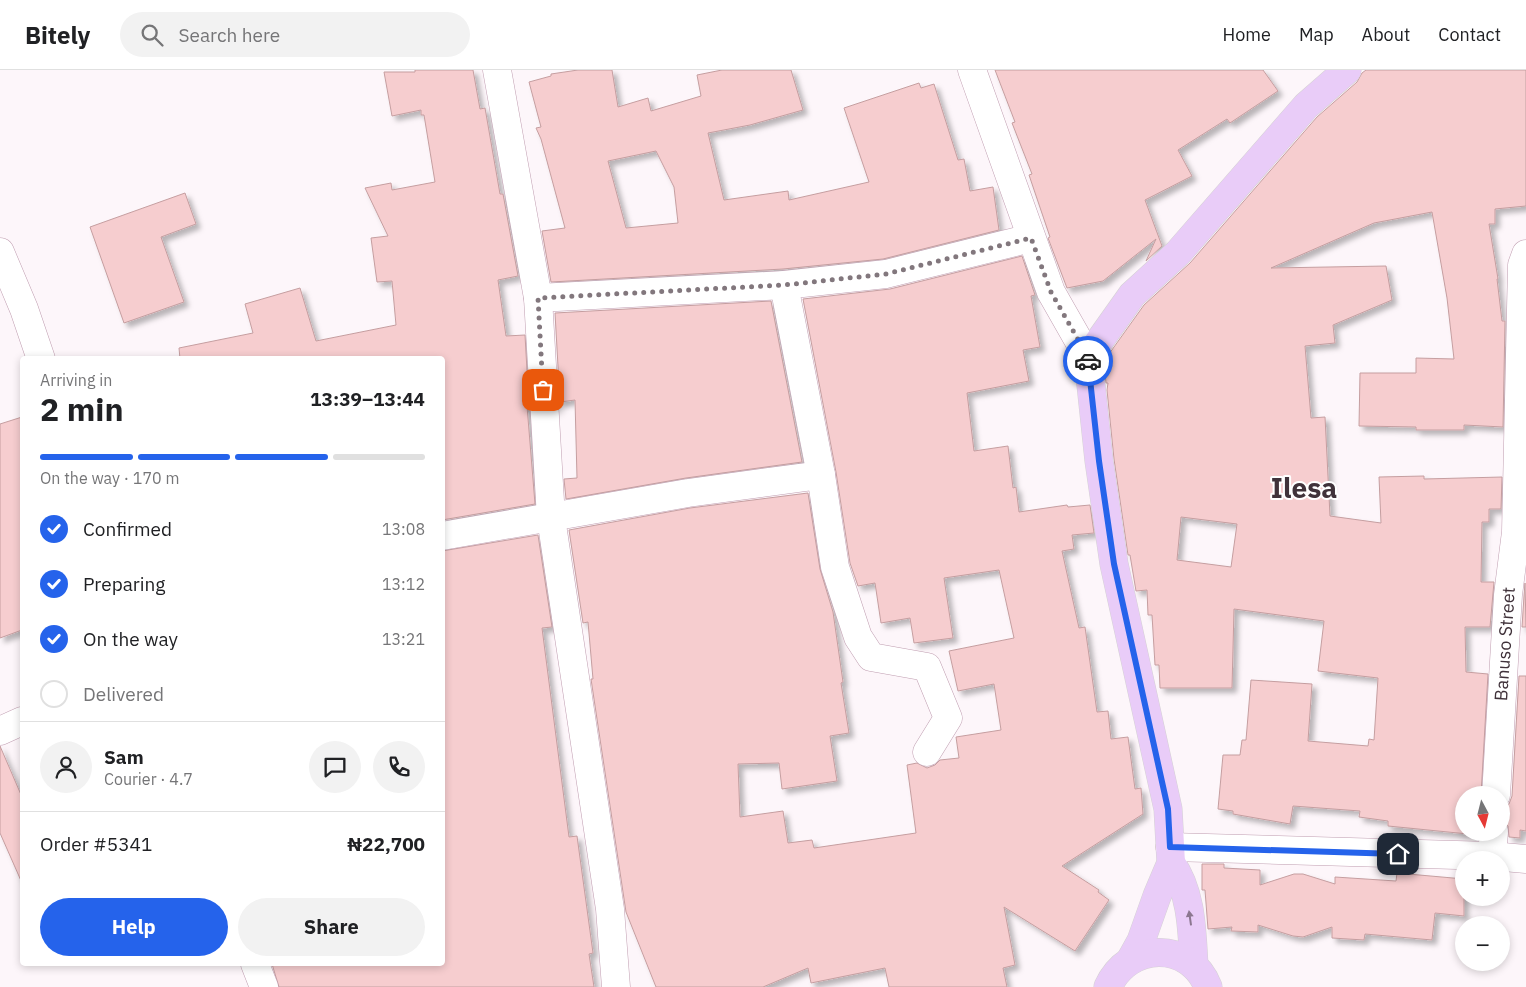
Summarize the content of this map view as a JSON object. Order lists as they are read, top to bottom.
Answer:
{
  "streets": {
    "street": ["Banuso Street"]
  },
  "districts": ["Ilesa"],
  "north": "bottom",
  "page": {
    "header": "Bitely",
    "search": "Search here",
    "nav": [
      "Home",
      "Map",
      "About",
      "Contact"
    ],
    "heading": ["2 min", "Arriving in", "13:39–13:44"],
    "panel": [
      "Sam",
      "Courier · 4.7",
      "Order #5341",
      "₦22,700"
    ],
    "bar": "On the way · 170 m",
    "list": [
      ["Confirmed", "13:08"],
      ["Preparing", "13:12"],
      ["On the way", "13:21"],
      "Delivered"
    ],
    "map_buttons": ["+", "−"],
    "buttons": ["Help", "Share"]
  }
}
